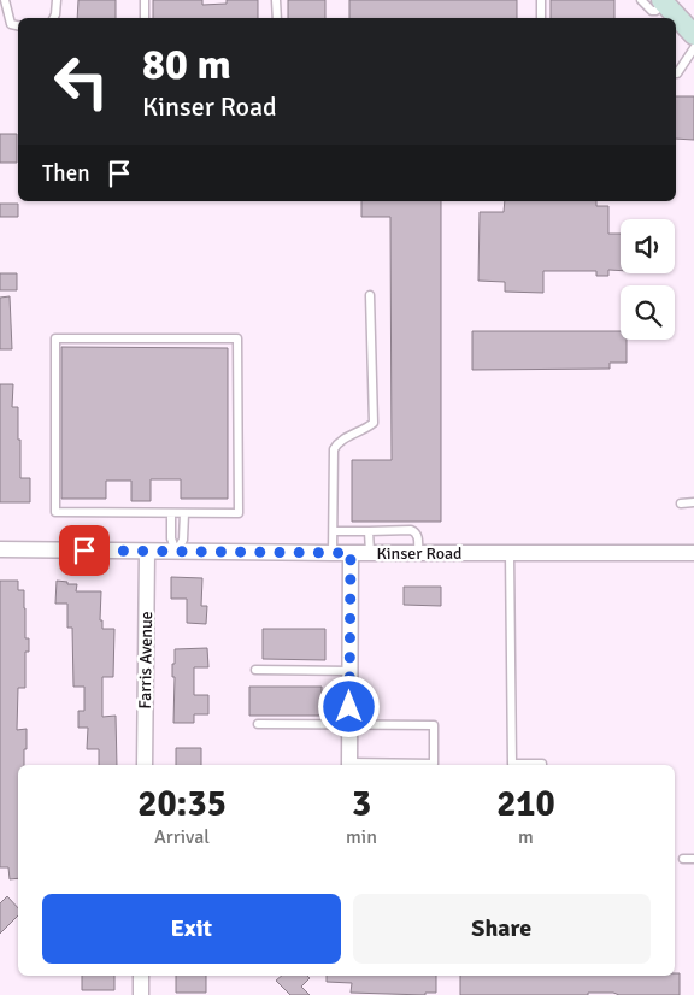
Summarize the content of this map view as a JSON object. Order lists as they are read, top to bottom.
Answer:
{
  "streets": {
    "street": ["Kinser Road", "Farris Avenue"]
  },
  "crossings": [
    ["Kinser Road", "Farris Avenue"]
  ],
  "page": {
    "turn": ["80 m", "Kinser Road"],
    "then": "Then",
    "eta": [
      "20:35",
      "Arrival",
      "3",
      "min",
      "210",
      "m"
    ],
    "buttons": ["Exit", "Share"]
  }
}
